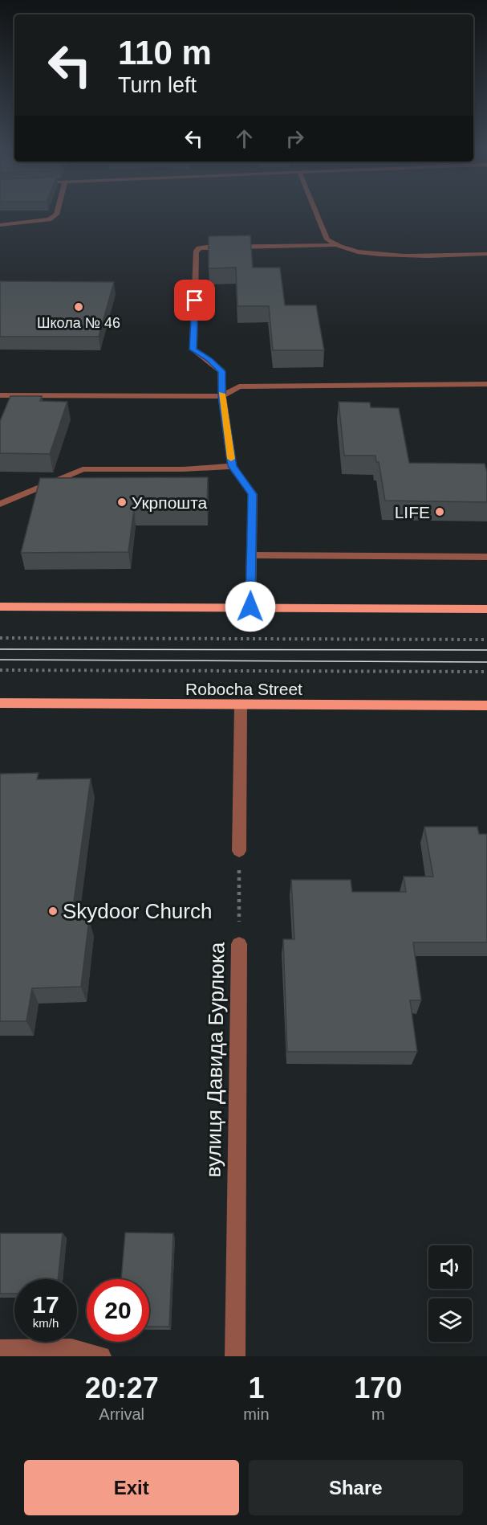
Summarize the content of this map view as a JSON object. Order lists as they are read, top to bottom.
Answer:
{
  "streets": {
    "main road": ["Robocha Street"],
    "street": ["вулиця Давида Бурлюка"]
  },
  "places": [
    "Школа № 46",
    "Укрпошта",
    "LIFE",
    "Skydoor Church"
  ],
  "page": {
    "turn": ["110 m", "Turn left"],
    "speed": "17 km/h",
    "limit": "20",
    "eta": [
      "20:27",
      "Arrival",
      "1",
      "min",
      "170",
      "m"
    ],
    "buttons": ["Exit", "Share"]
  }
}
